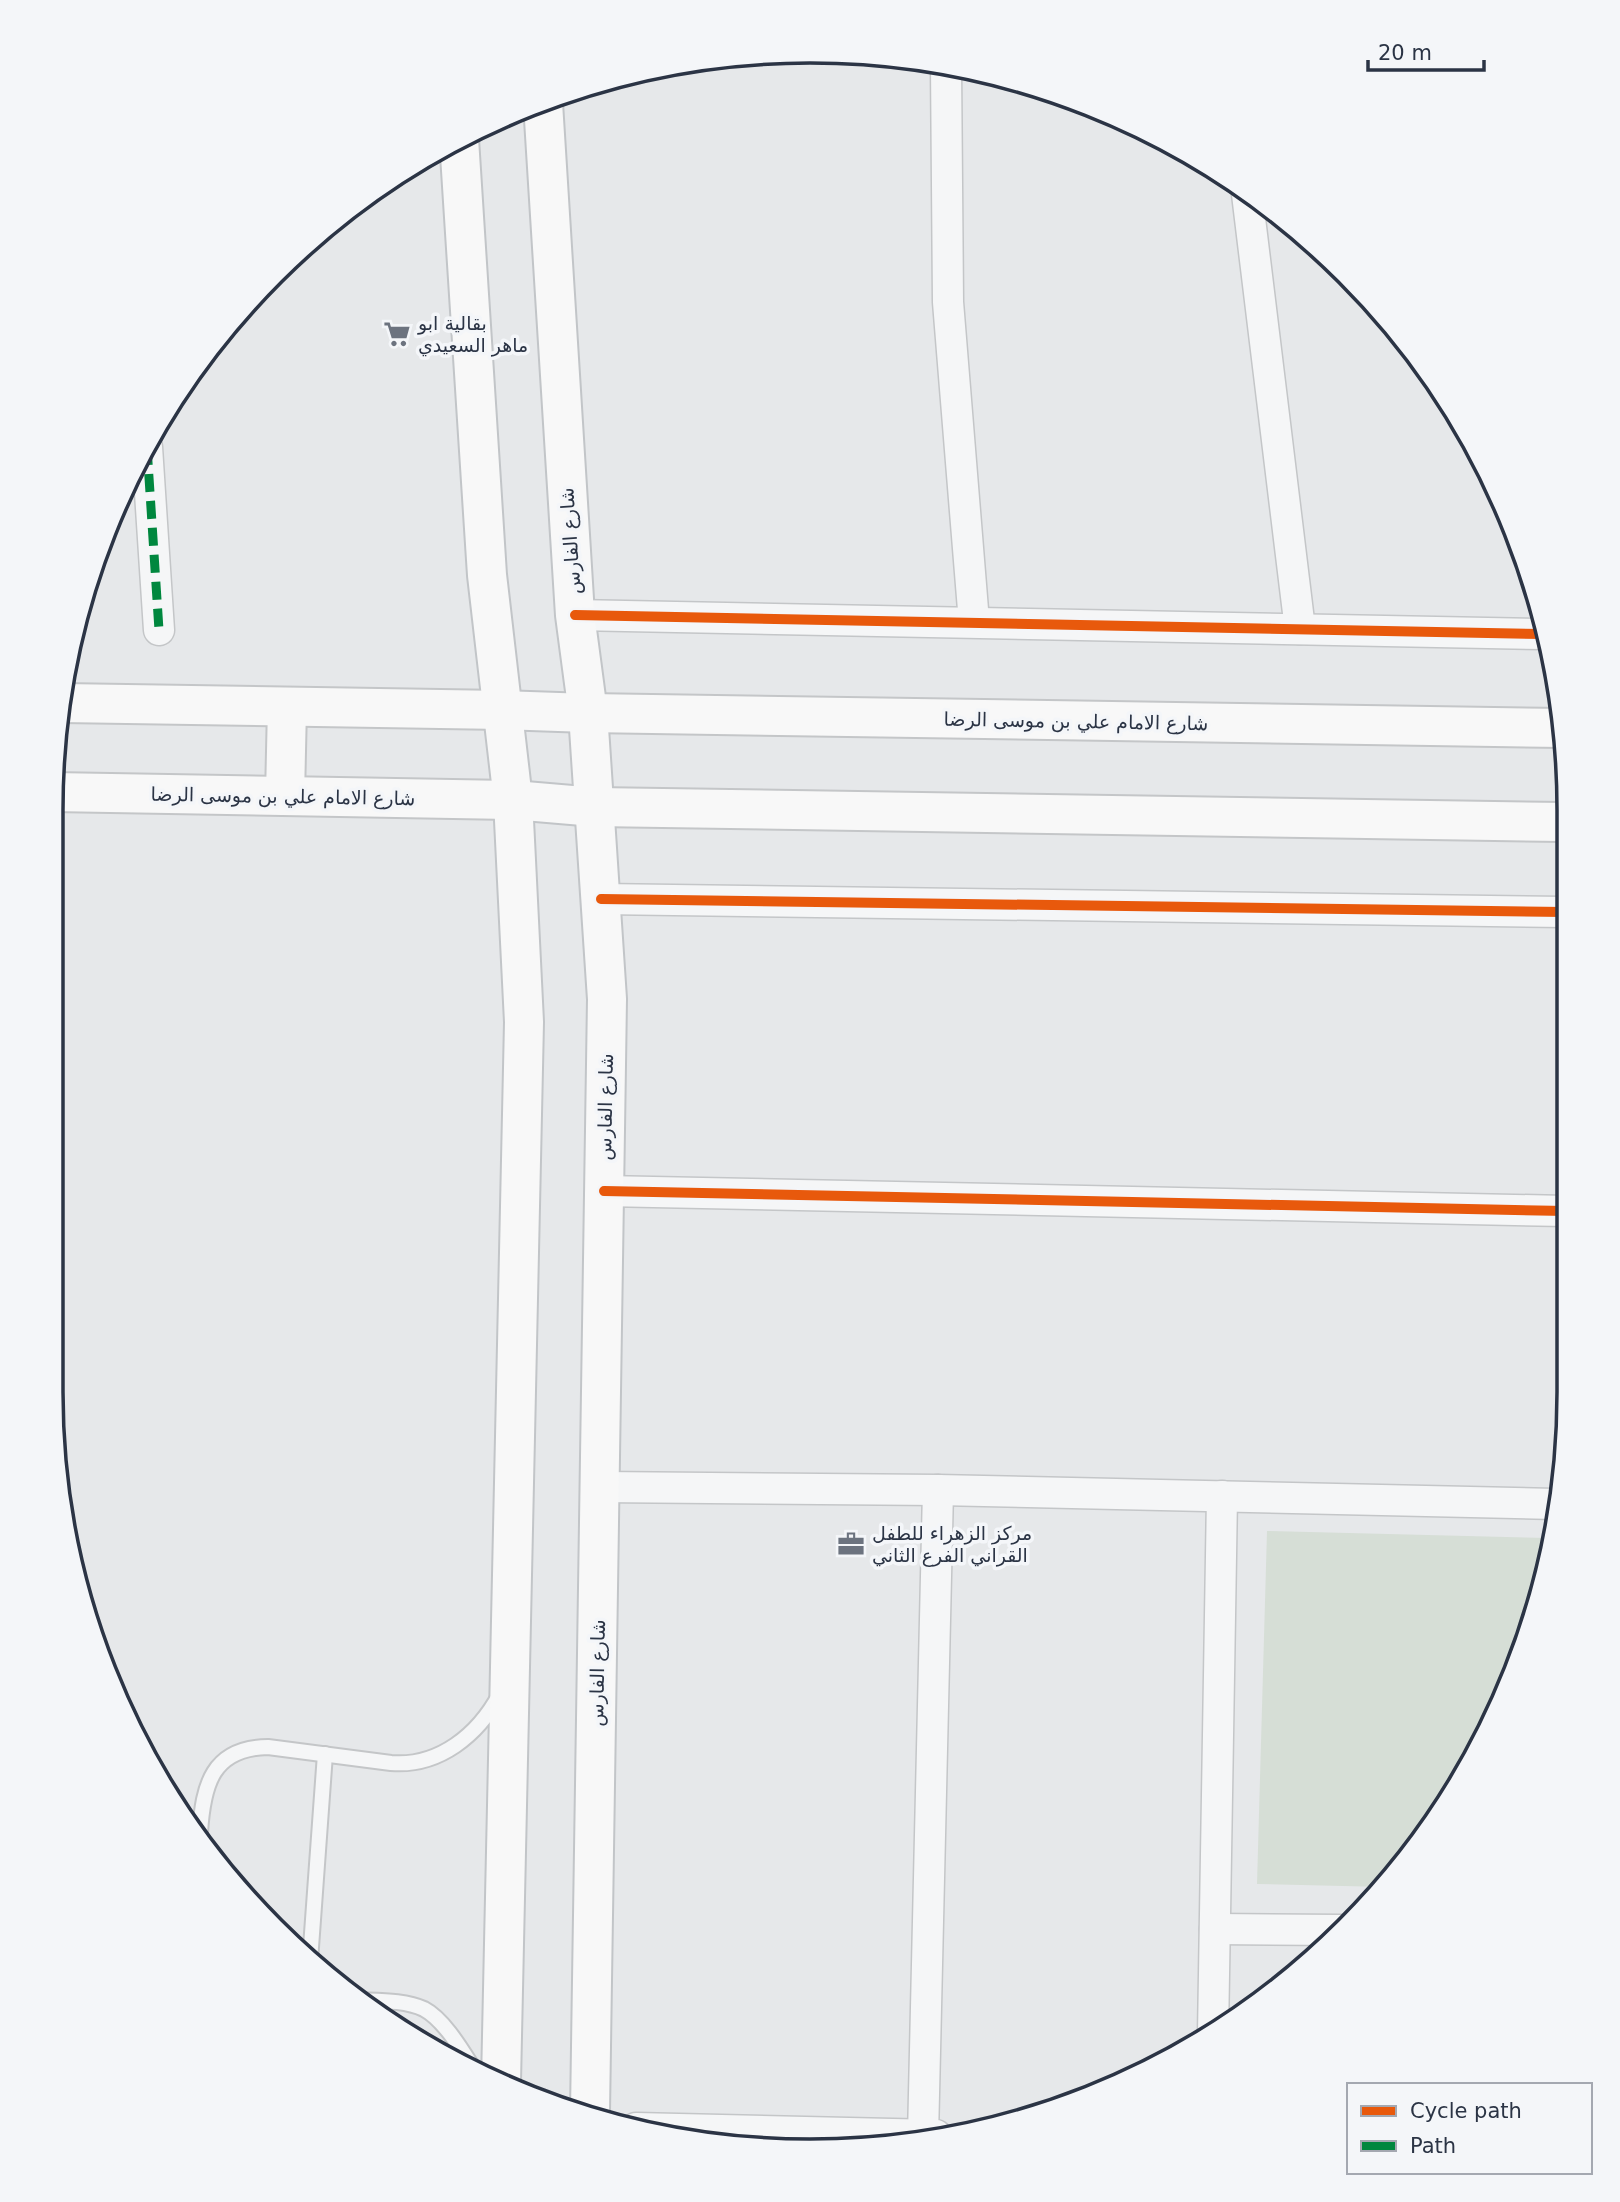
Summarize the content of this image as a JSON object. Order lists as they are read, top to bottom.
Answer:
{
  "streets": {
    "main road": ["شارع الفارس", "شارع الامام علي بن موسى الرضا"]
  },
  "crossings": [
    ["شارع الفارس", "شارع الامام علي بن موسى الرضا"]
  ],
  "places": {
    "supermarket": ["بقالية ابو ماهر السعيدي"],
    "office": ["مركز الزهراء للطفل القراني الفرع الثاني"]
  },
  "legend": ["Cycle path", "Path"],
  "scale_bar": "20 m"
}
